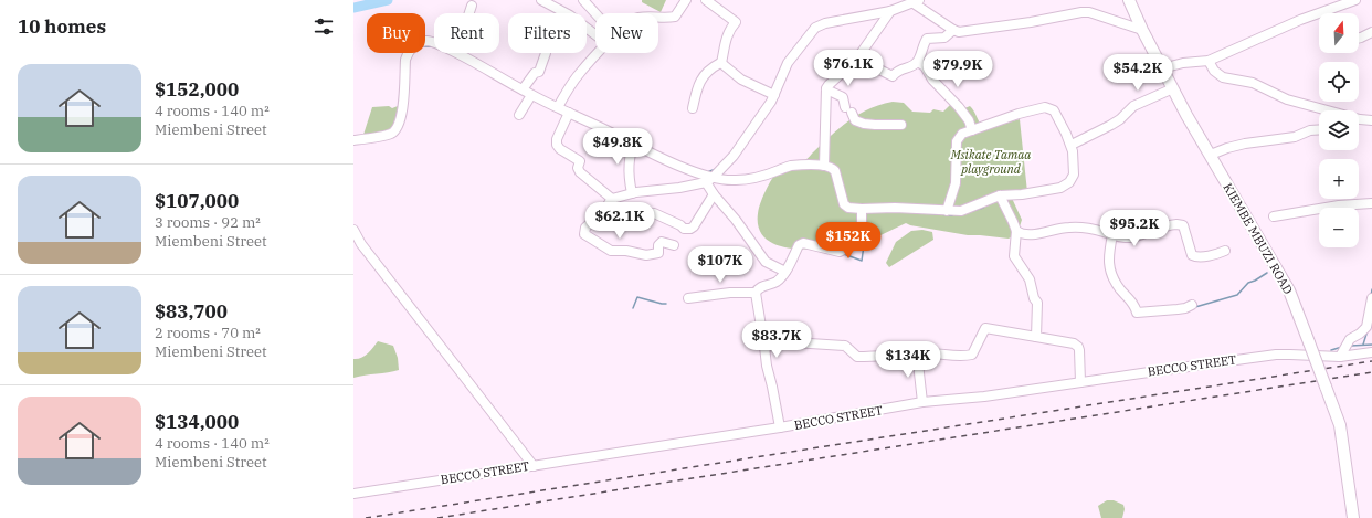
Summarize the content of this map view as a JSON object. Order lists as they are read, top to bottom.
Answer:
{
  "streets": {
    "main road": ["KIEMBE MBUZI ROAD"],
    "street": ["BECCO STREET"]
  },
  "parks": ["Msikate Tamaa playground"],
  "north": "top",
  "page": {
    "heading": "10 homes",
    "map_buttons": ["+", "−"],
    "chip": [
      "Buy",
      "Rent",
      "Filters",
      "New"
    ],
    "price": [
      "$76.1K",
      "$79.9K",
      "$54.2K",
      "$49.8K",
      "$62.1K",
      "$95.2K",
      "$152K",
      "$107K",
      "$83.7K",
      "$134K"
    ],
    "list": [
      {
        "name": "$152,000",
        "note": "4 rooms · 140 m² · Miembeni Street"
      },
      {
        "name": "$107,000",
        "note": "3 rooms · 92 m² · Miembeni Street"
      },
      {
        "name": "$83,700",
        "note": "2 rooms · 70 m² · Miembeni Street"
      },
      {
        "name": "$134,000",
        "note": "4 rooms · 140 m² · Miembeni Street"
      }
    ]
  }
}
